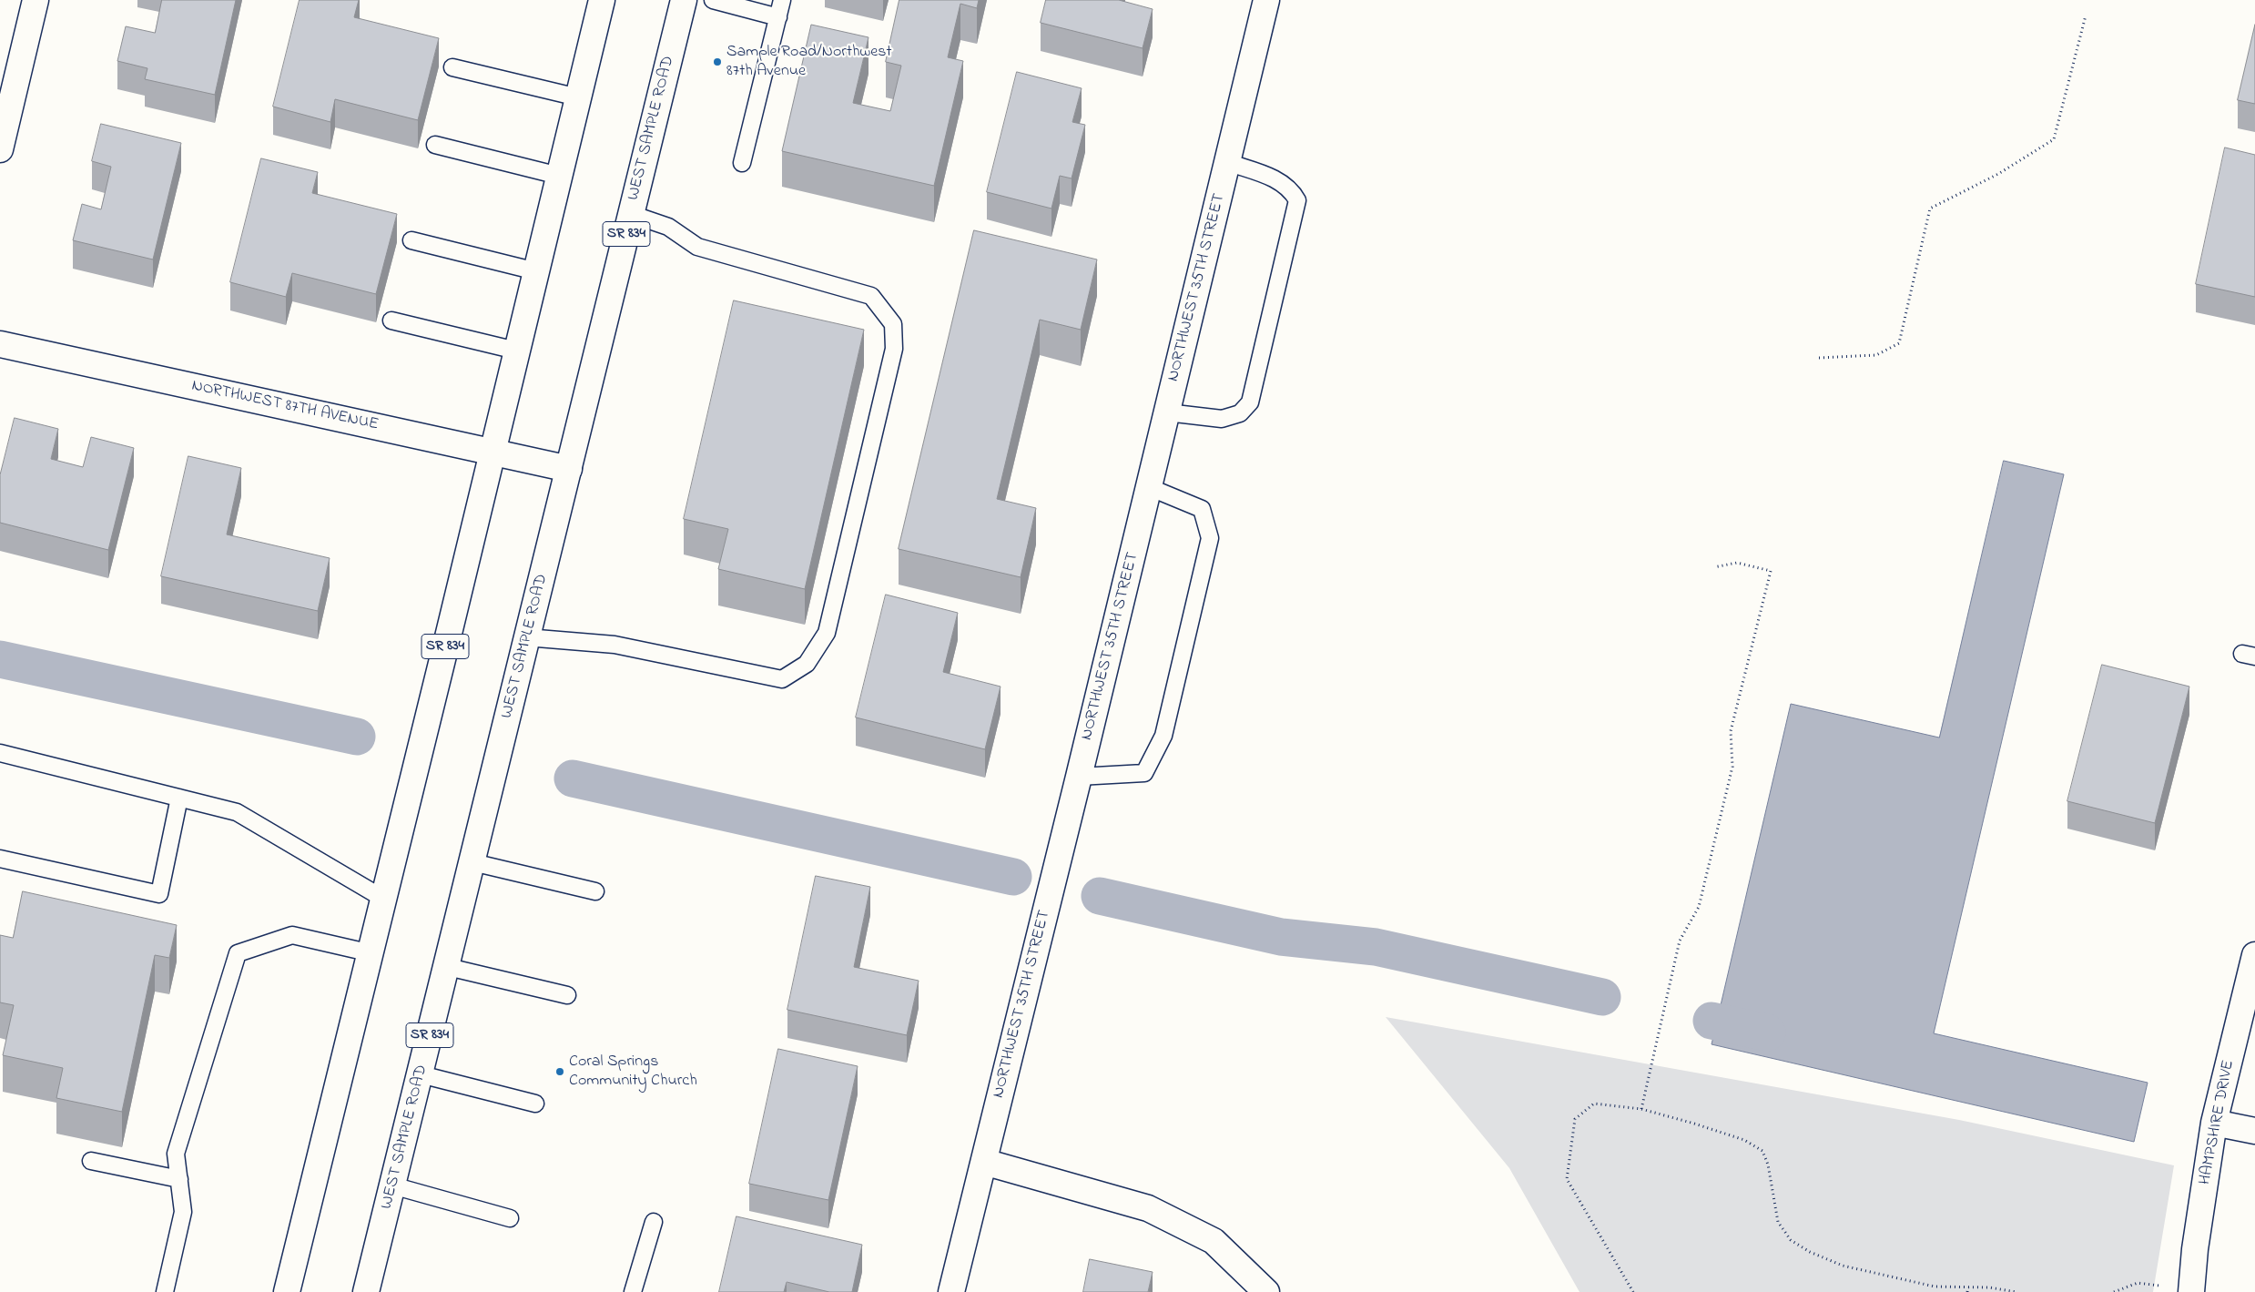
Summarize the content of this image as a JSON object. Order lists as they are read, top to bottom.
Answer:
{
  "streets": {
    "street": [
      "WEST SAMPLE ROAD",
      "SR 834",
      "NORTHWEST 35TH STREET",
      "NORTHWEST 87TH AVENUE",
      "HAMPSHIRE DRIVE"
    ]
  },
  "crossings": [
    ["WEST SAMPLE ROAD", "NORTHWEST 87TH AVENUE"],
    ["SR 834", "NORTHWEST 87TH AVENUE"]
  ],
  "places": ["Sample Road/Northwest 87th Avenue", "Coral Springs Community Church"]
}
